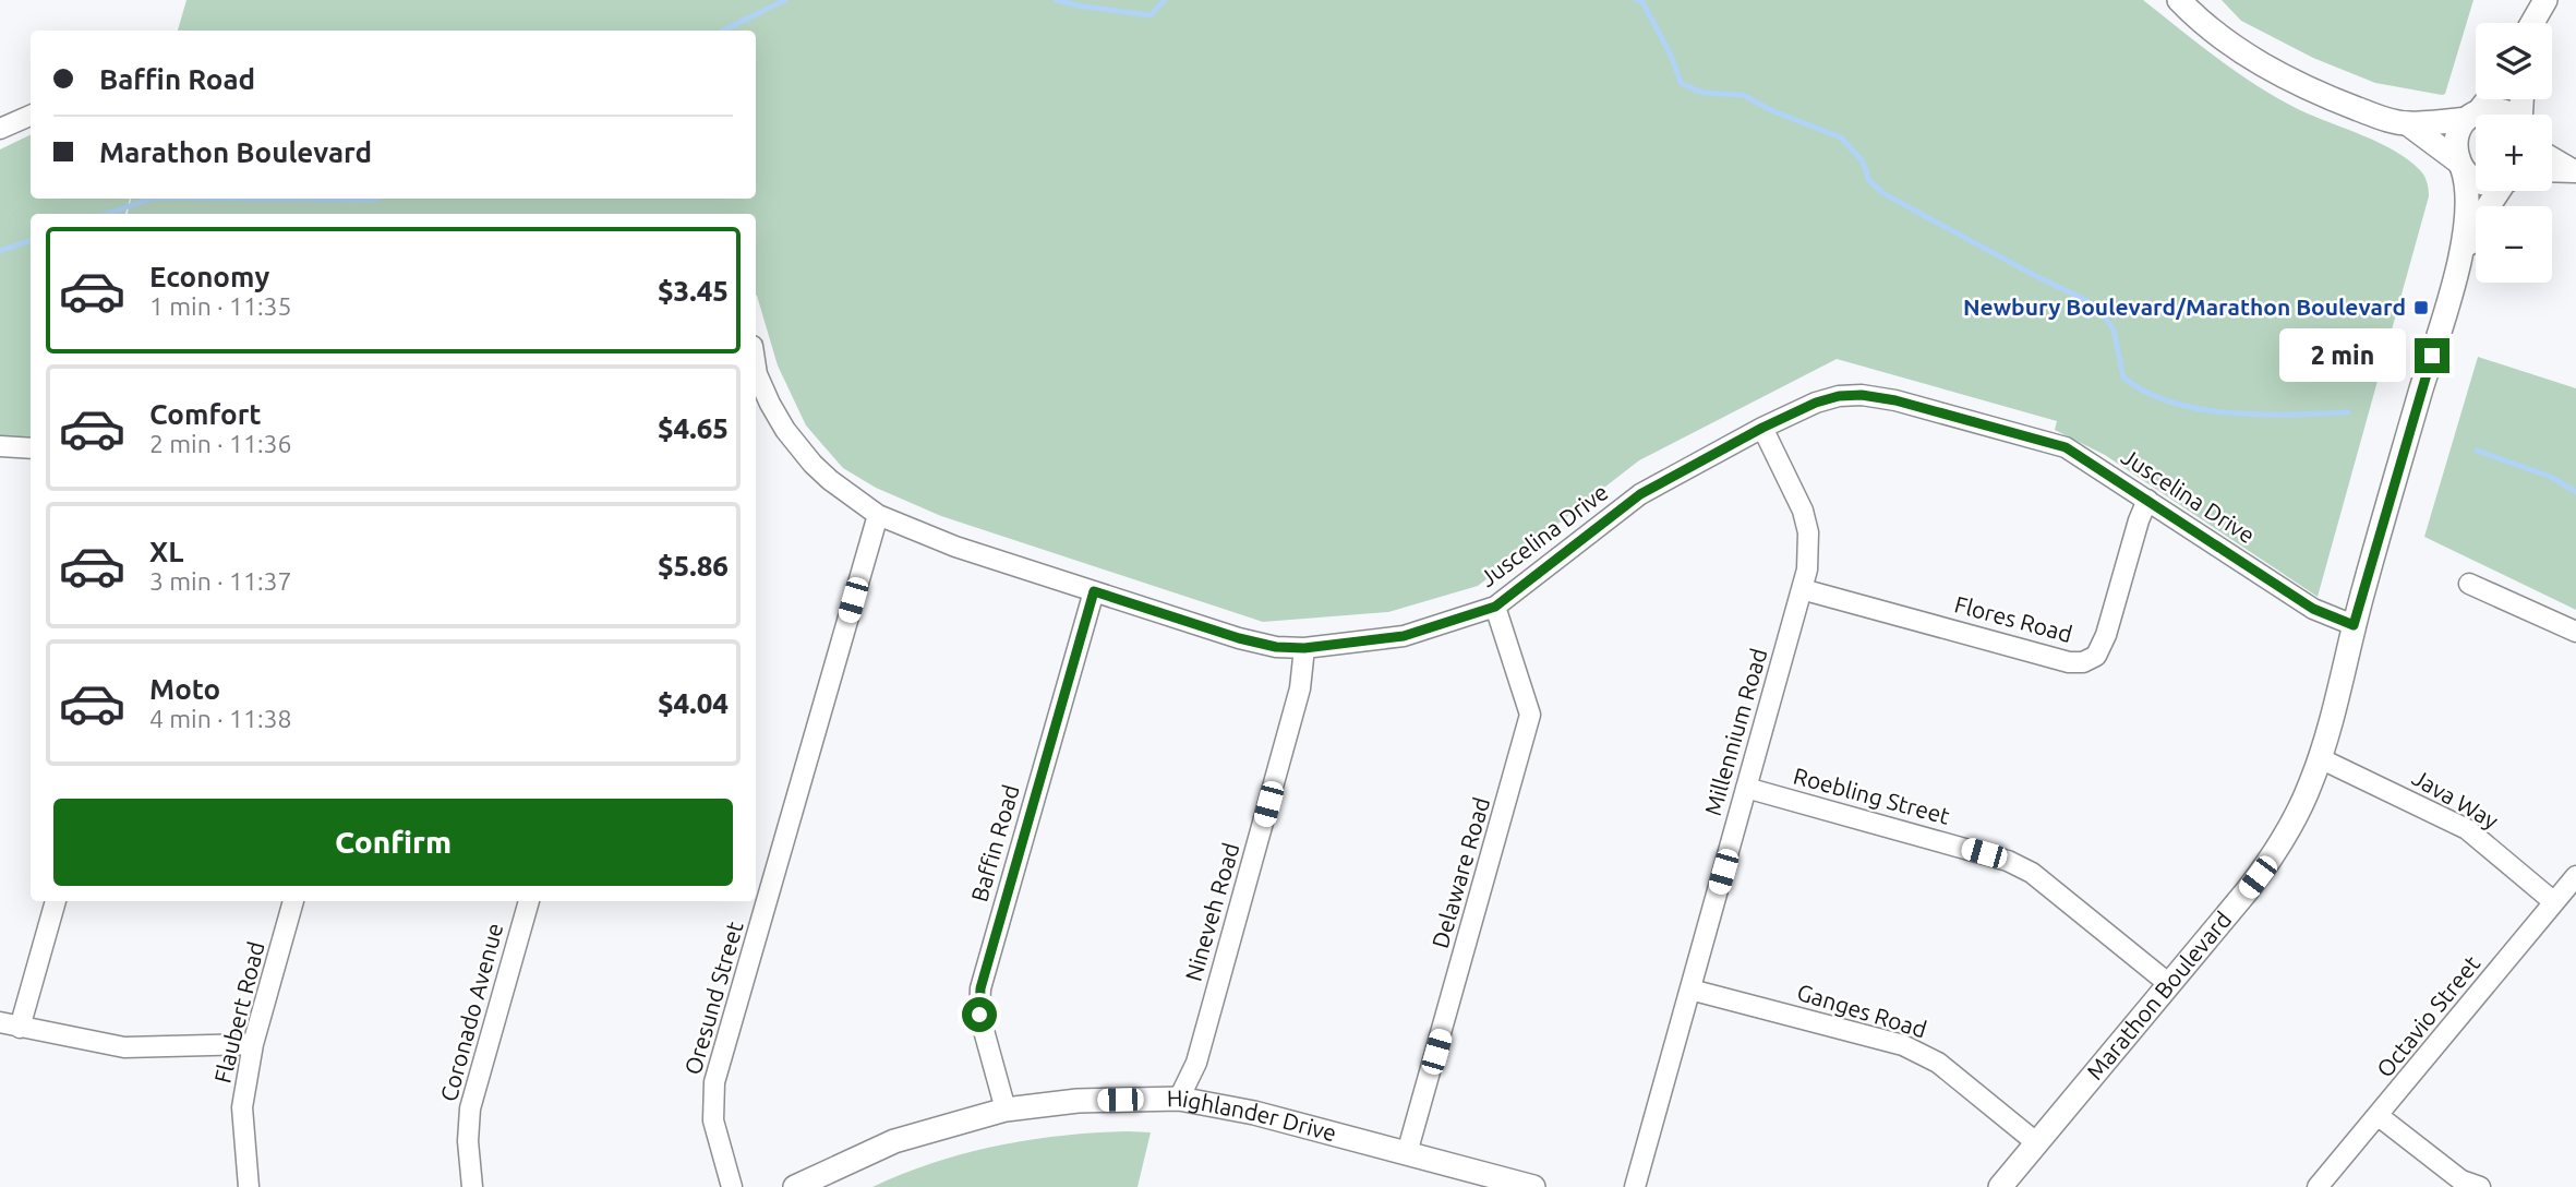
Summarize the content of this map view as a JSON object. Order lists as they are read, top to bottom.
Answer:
{
  "streets": {
    "street": [
      "Juscelina Drive",
      "Flores Road",
      "Millennium Road",
      "Roebling Street",
      "Java Way",
      "Baffin Road",
      "Delaware Road",
      "Nineveh Road",
      "Marathon Boulevard",
      "Oresund Street",
      "Ganges Road",
      "Flaubert Road",
      "Coronado Avenue",
      "Octavio Street",
      "Highlander Drive"
    ]
  },
  "crossings": [
    ["Juscelina Drive", "Flores Road"],
    ["Juscelina Drive", "Millennium Road"],
    ["Juscelina Drive", "Baffin Road"],
    ["Juscelina Drive", "Delaware Road"],
    ["Juscelina Drive", "Nineveh Road"],
    ["Juscelina Drive", "Marathon Boulevard"],
    ["Juscelina Drive", "Oresund Street"],
    ["Flores Road", "Millennium Road"],
    ["Millennium Road", "Roebling Street"],
    ["Millennium Road", "Ganges Road"],
    ["Roebling Street", "Marathon Boulevard"],
    ["Java Way", "Marathon Boulevard"],
    ["Java Way", "Octavio Street"],
    ["Baffin Road", "Highlander Drive"],
    ["Delaware Road", "Highlander Drive"],
    ["Nineveh Road", "Highlander Drive"],
    ["Marathon Boulevard", "Ganges Road"]
  ],
  "places": {
    "transit": ["Newbury Boulevard/Marathon Boulevard"]
  },
  "page": {
    "map_buttons": ["+", "−"],
    "banner": ["Baffin Road", "Marathon Boulevard"],
    "list": [
      {
        "name": "Economy",
        "note": "1 min · 11:35",
        "value": "$3.45"
      },
      {
        "name": "Comfort",
        "note": "2 min · 11:36",
        "value": "$4.65"
      },
      {
        "name": "XL",
        "note": "3 min · 11:37",
        "value": "$5.86"
      },
      {
        "name": "Moto",
        "note": "4 min · 11:38",
        "value": "$4.04"
      }
    ],
    "bubble": "2 min",
    "buttons": "Confirm"
  }
}
